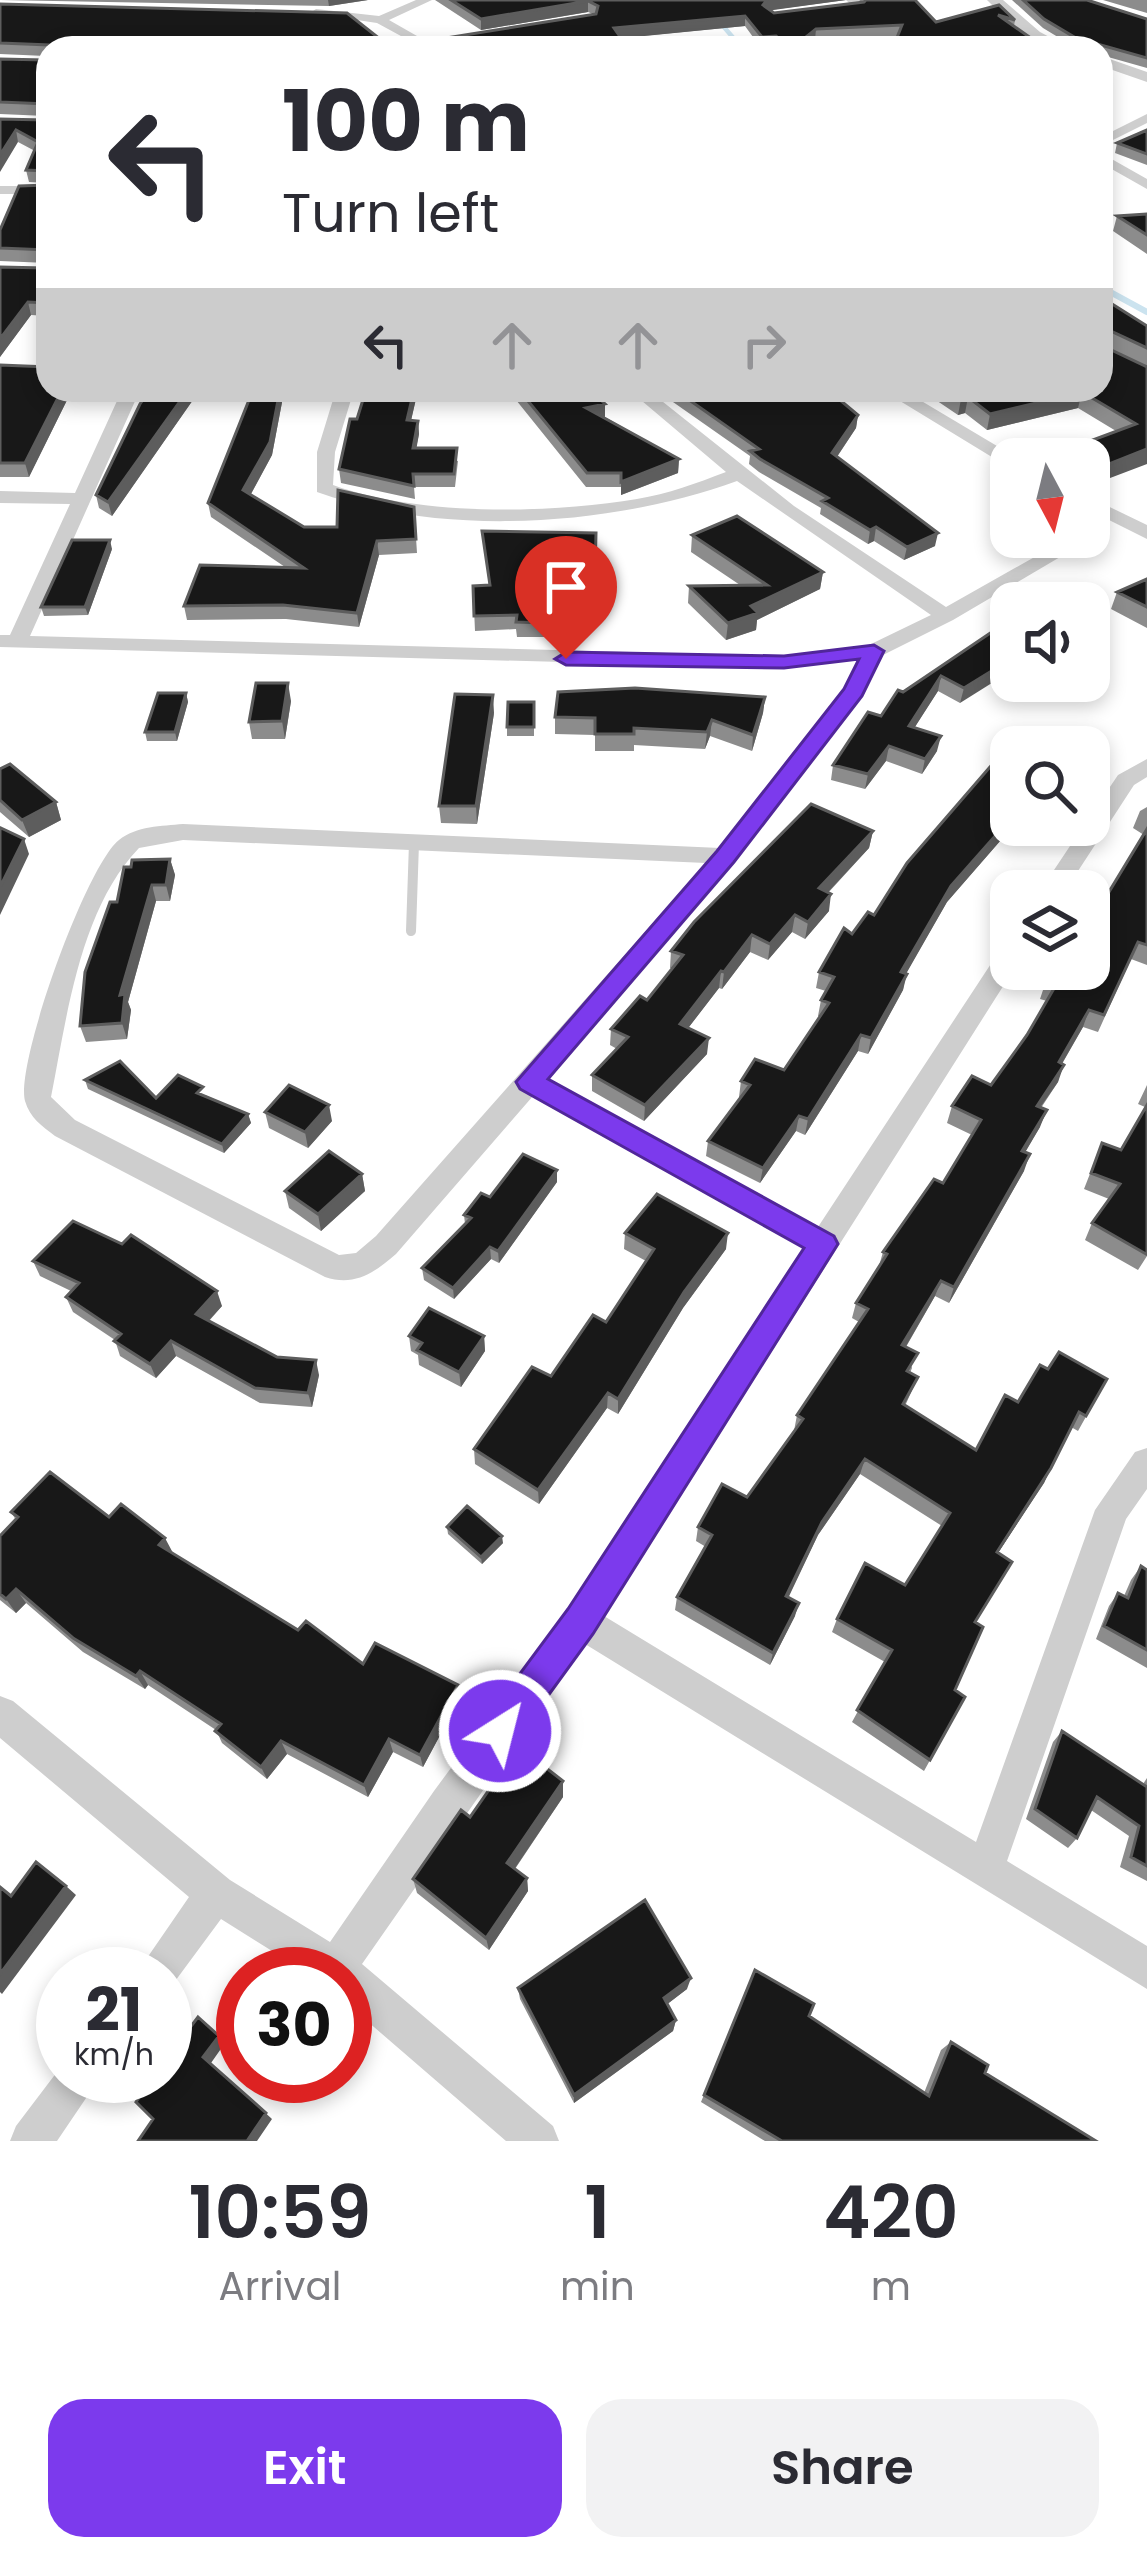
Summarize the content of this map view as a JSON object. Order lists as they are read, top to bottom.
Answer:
{
  "north": "bottom",
  "page": {
    "turn": ["100 m", "Turn left"],
    "speed": "21 km/h",
    "limit": "30",
    "eta": [
      "10:59",
      "Arrival",
      "1",
      "min",
      "420",
      "m"
    ],
    "buttons": ["Exit", "Share"]
  }
}
